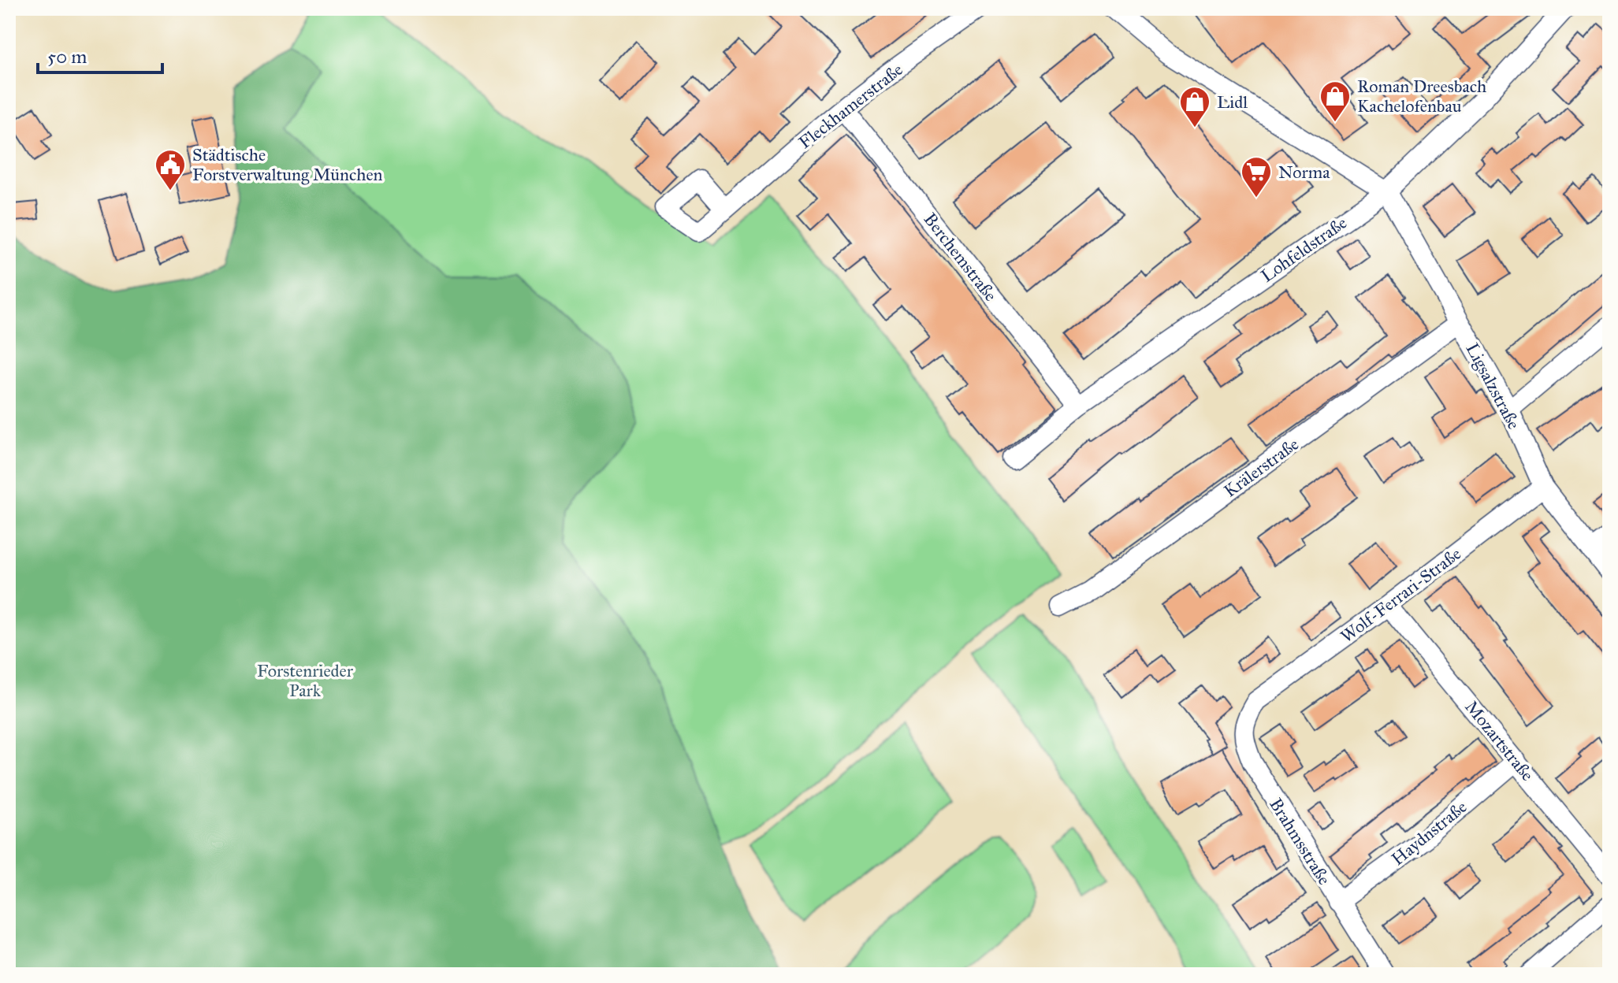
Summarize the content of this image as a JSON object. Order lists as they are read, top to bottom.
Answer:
{
  "streets": {
    "street": [
      "Fleckhamerstraße",
      "Lohfeldstraße",
      "Berchemstraße",
      "Ligsalzstraße",
      "Krälerstraße",
      "Wolf-Ferrari-Straße",
      "Mozartstraße",
      "Haydnstraße",
      "Brahmsstraße"
    ]
  },
  "crossings": [
    ["Fleckhamerstraße", "Berchemstraße"],
    ["Lohfeldstraße", "Berchemstraße"],
    ["Lohfeldstraße", "Ligsalzstraße"],
    ["Ligsalzstraße", "Krälerstraße"],
    ["Ligsalzstraße", "Wolf-Ferrari-Straße"],
    ["Wolf-Ferrari-Straße", "Mozartstraße"],
    ["Wolf-Ferrari-Straße", "Brahmsstraße"],
    ["Mozartstraße", "Haydnstraße"],
    ["Haydnstraße", "Brahmsstraße"]
  ],
  "parks": ["Forstenrieder Park"],
  "places": {
    "shop": ["Roman Dreesbach Kachelofenbau", "Lidl"],
    "public building": ["Städtische Forstverwaltung München"],
    "supermarket": ["Norma"]
  },
  "scale_bar": "50 m"
}
